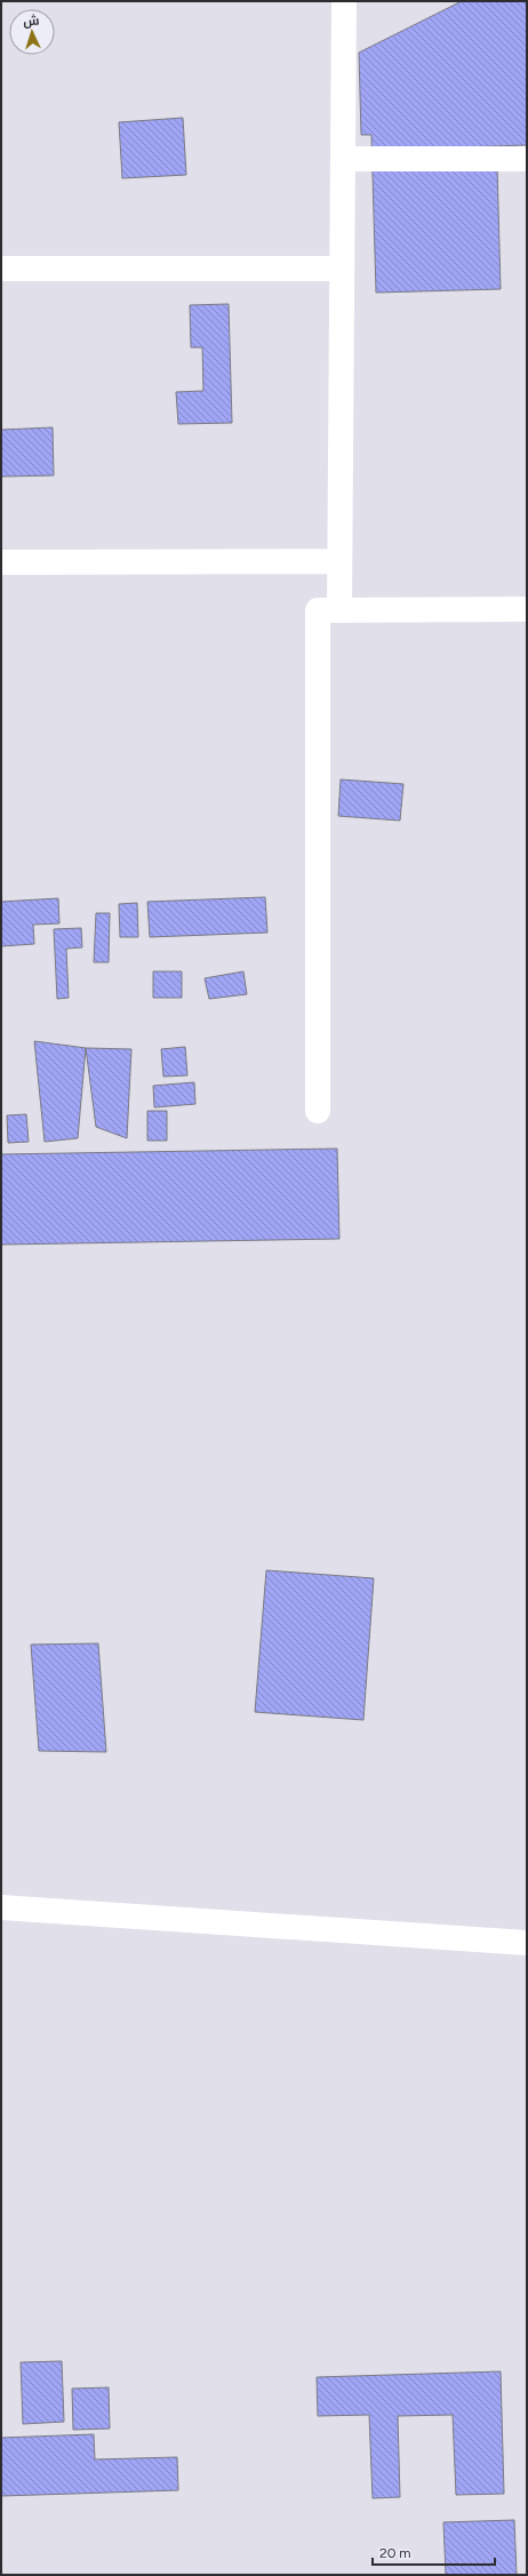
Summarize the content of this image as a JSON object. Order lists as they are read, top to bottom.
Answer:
{
  "scale_bar": "20 m",
  "north": "top"
}
